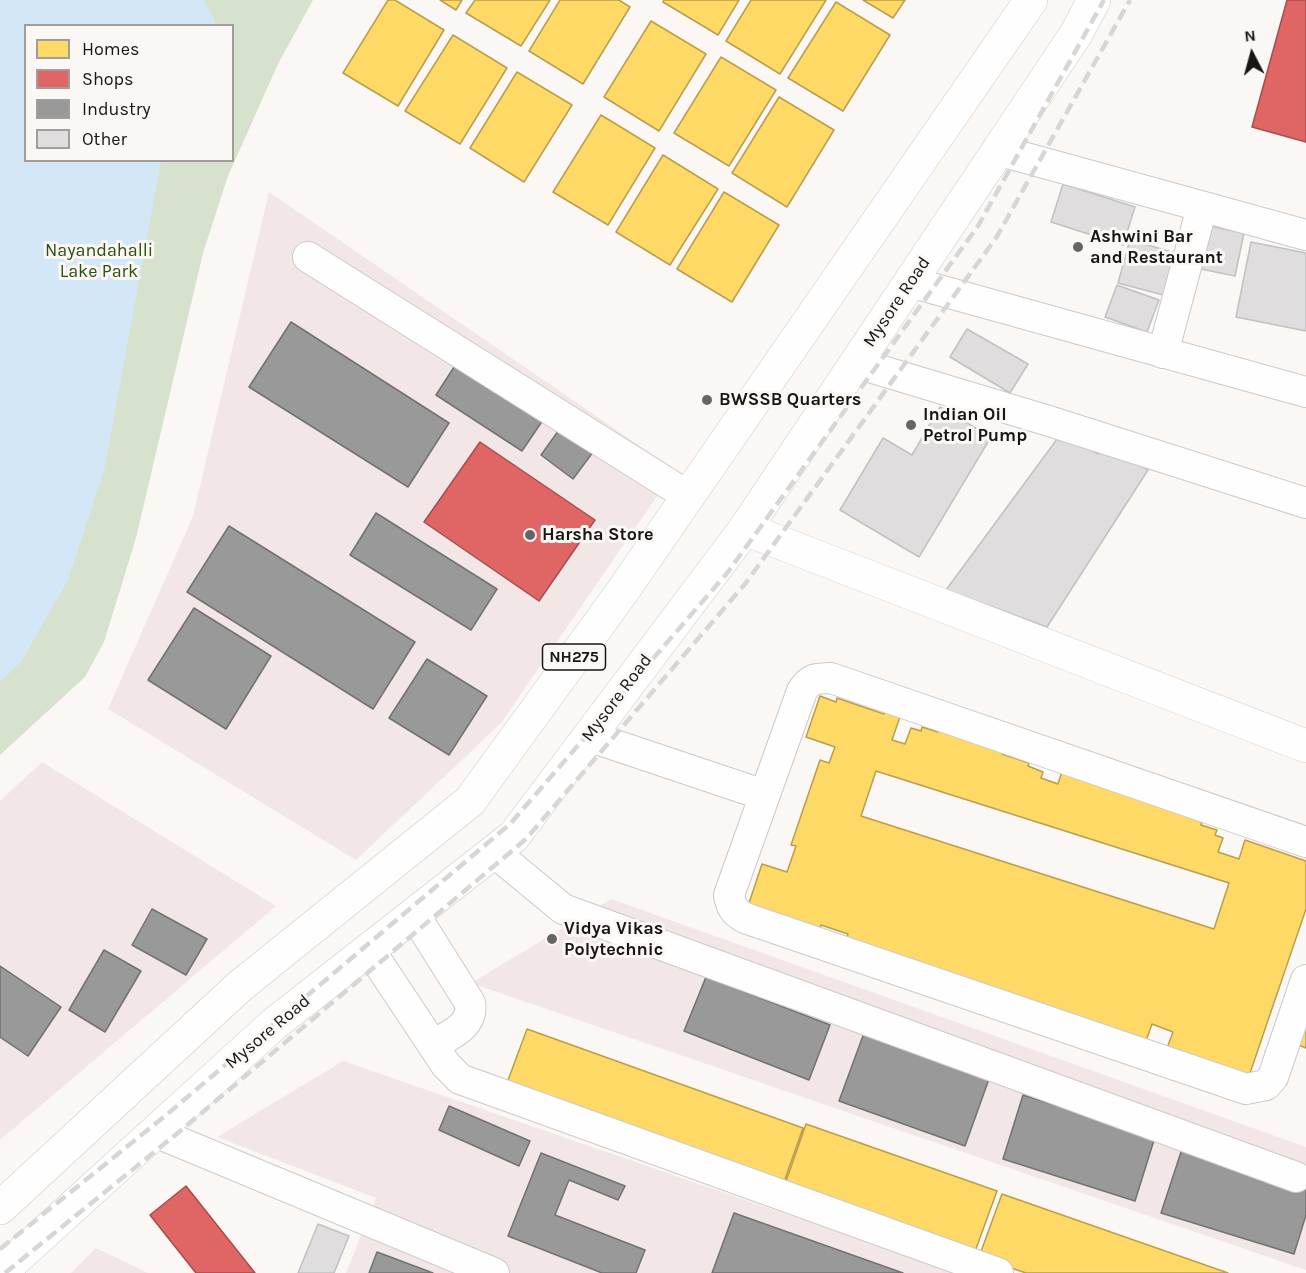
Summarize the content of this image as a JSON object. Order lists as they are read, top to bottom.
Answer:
{
  "streets": {
    "main road": ["Mysore Road", "NH275"]
  },
  "parks": ["Nayandahalli Lake Park"],
  "places": [
    "Ashwini Bar and Restaurant",
    "BWSSB Quarters",
    "Indian Oil Petrol Pump",
    "Harsha Store",
    "Vidya Vikas Polytechnic"
  ],
  "legend": [
    "Homes",
    "Shops",
    "Industry",
    "Other"
  ],
  "north": "top"
}
